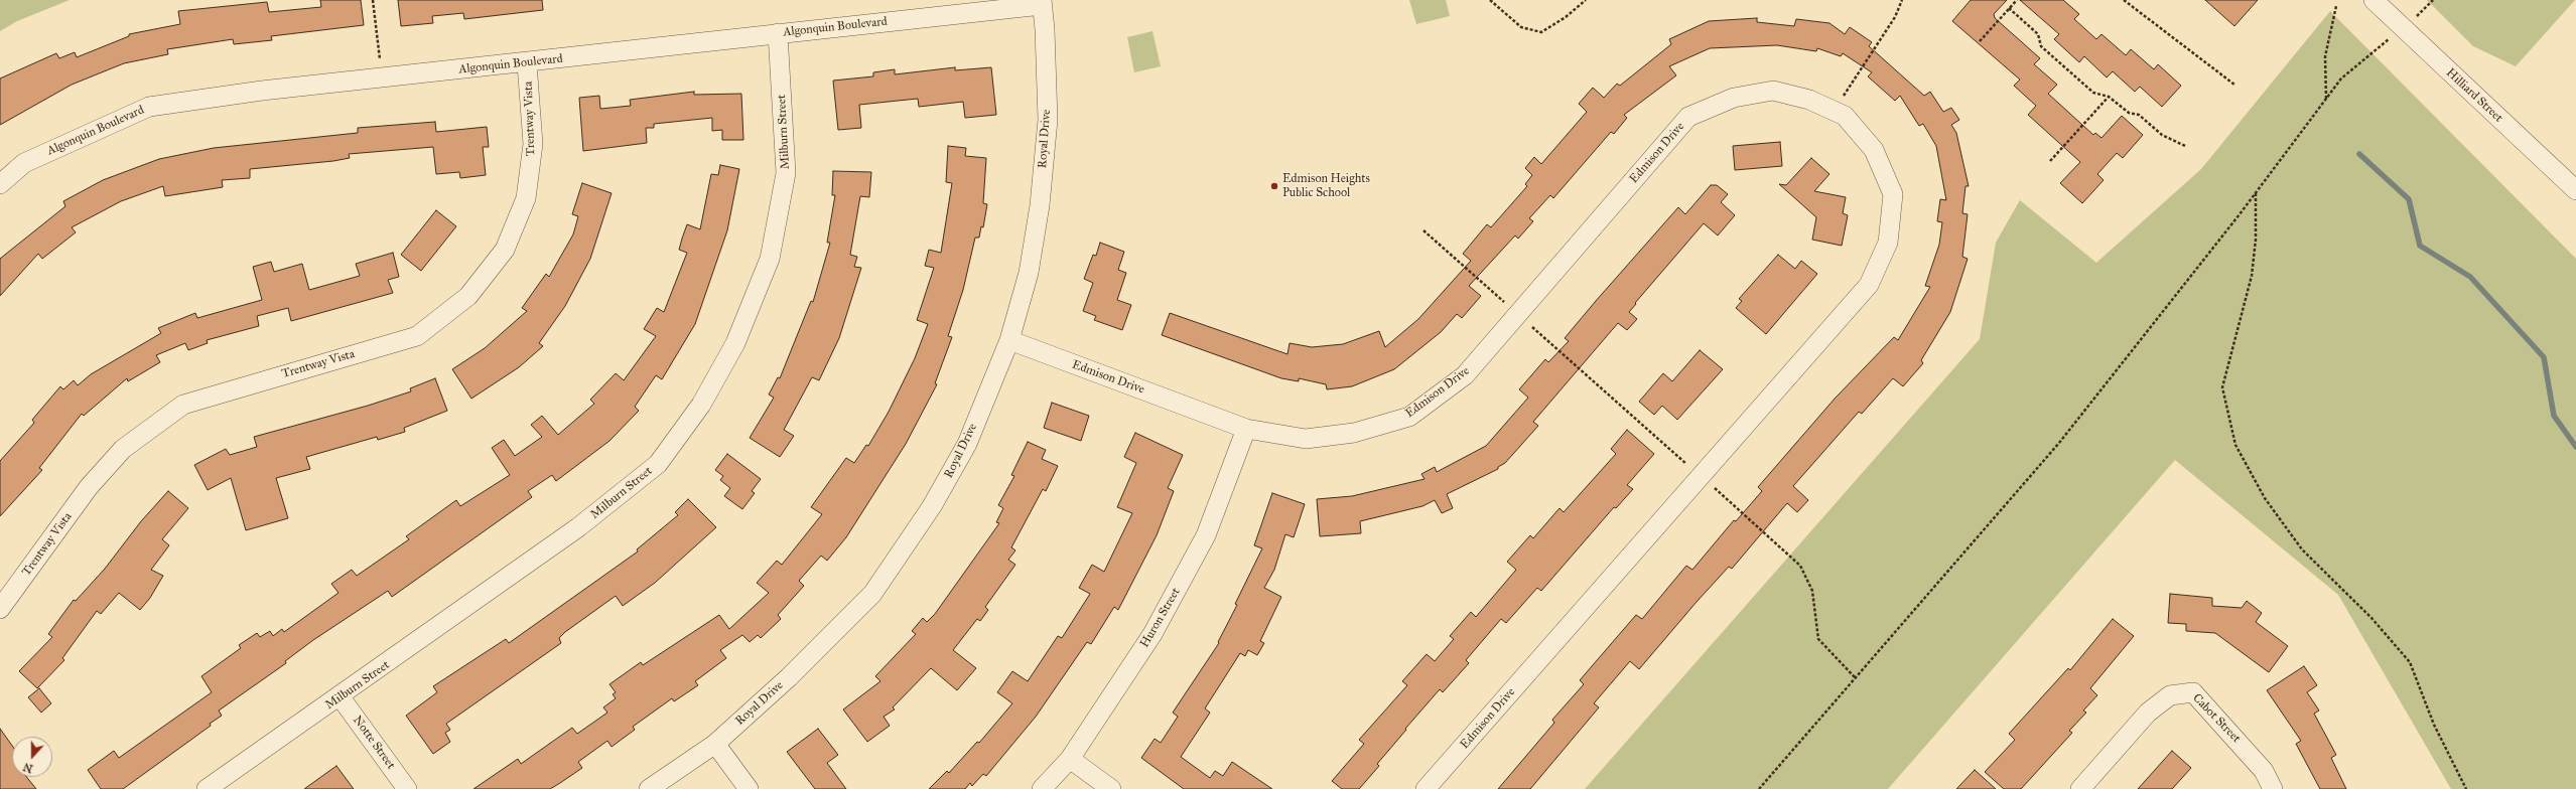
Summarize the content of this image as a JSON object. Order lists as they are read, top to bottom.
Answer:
{
  "streets": {
    "street": [
      "Algonquin Boulevard",
      "Hilliard Street",
      "Trentway Vista",
      "Milburn Street",
      "Royal Drive",
      "Edmison Drive",
      "Huron Street",
      "Cabot Street",
      "Notte Street"
    ]
  },
  "crossings": [
    ["Algonquin Boulevard", "Trentway Vista"],
    ["Algonquin Boulevard", "Milburn Street"],
    ["Algonquin Boulevard", "Royal Drive"],
    ["Milburn Street", "Notte Street"],
    ["Royal Drive", "Edmison Drive"],
    ["Edmison Drive", "Huron Street"]
  ],
  "places": ["Edmison Heights Public School"],
  "north": "bottom"
}
